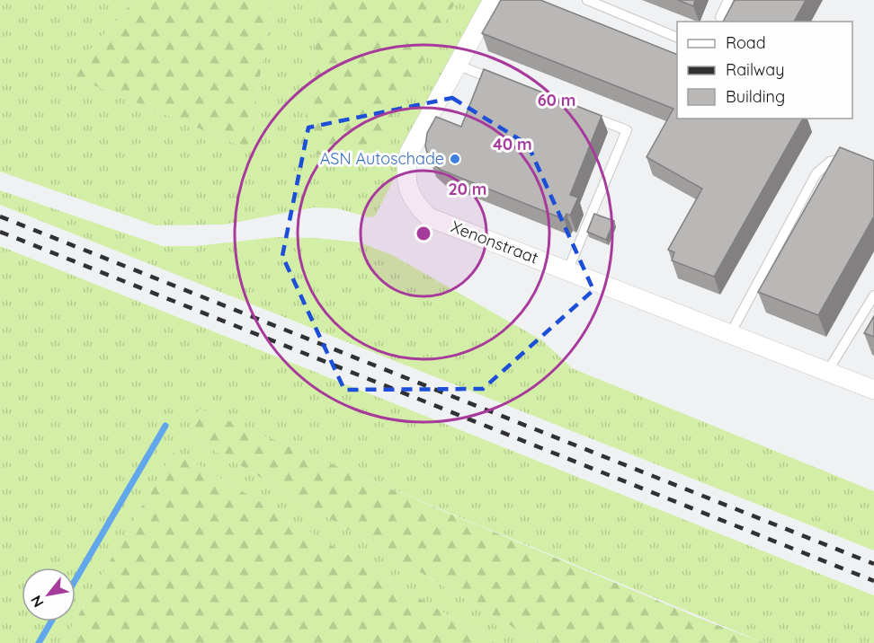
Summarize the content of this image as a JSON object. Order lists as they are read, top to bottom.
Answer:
{
  "streets": {
    "street": ["Xenonstraat"]
  },
  "places": ["ASN Autoschade"],
  "legend": ["Road", "Railway", "Building"],
  "north": "bottom left",
  "rings": ["60 m", "40 m", "20 m"]
}
